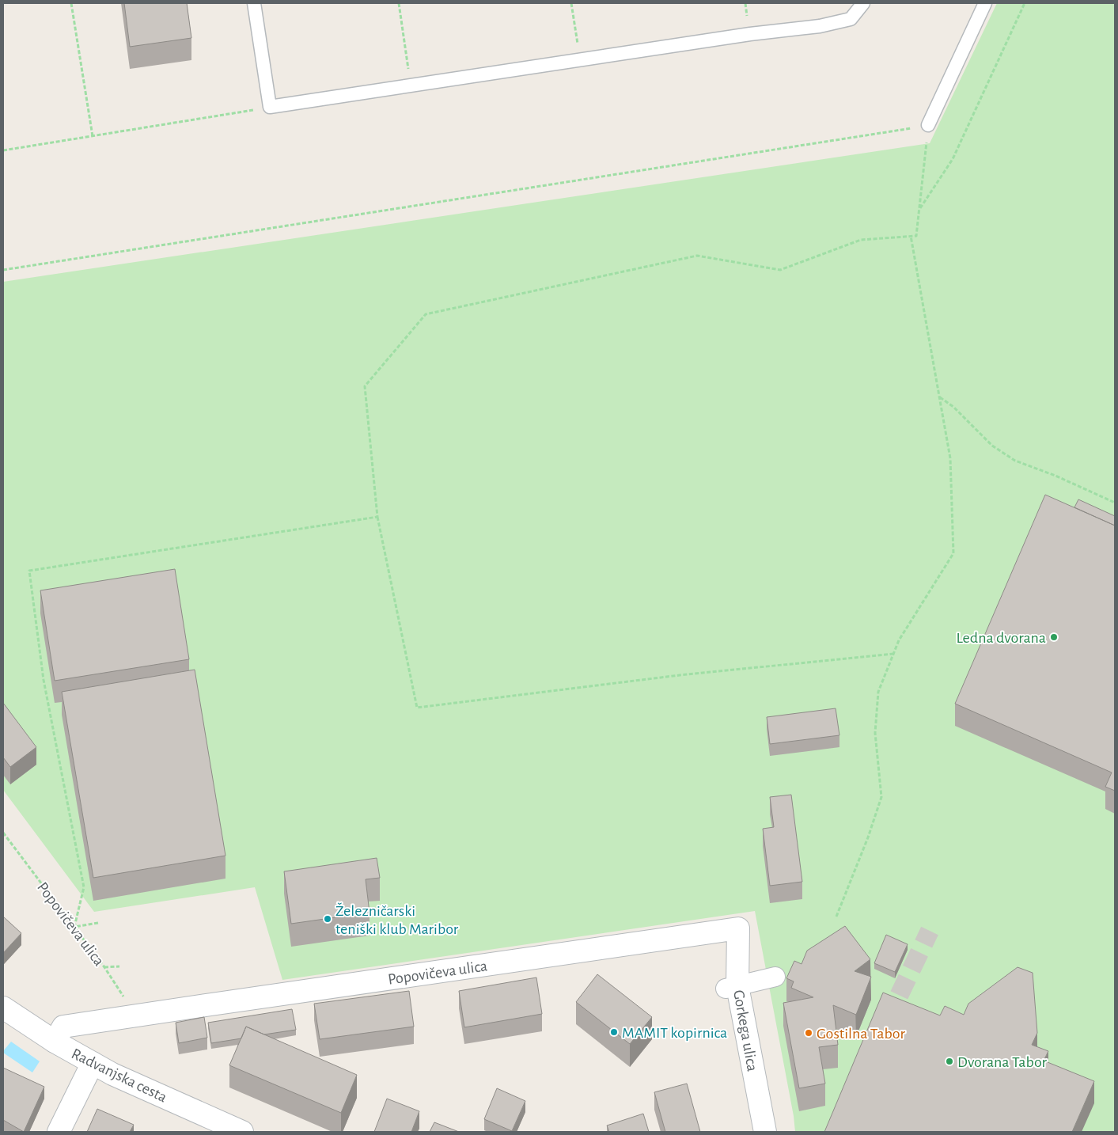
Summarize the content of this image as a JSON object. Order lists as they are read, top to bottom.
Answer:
{
  "streets": {
    "street": ["Popovičeva ulica", "Gorkega ulica", "Radvanjska cesta"]
  },
  "crossings": [
    ["Popovičeva ulica", "Gorkega ulica"],
    ["Popovičeva ulica", "Radvanjska cesta"]
  ],
  "places": [
    "Ledna dvorana",
    "Železničarski teniški klub Maribor",
    "MAMIT kopirnica",
    "Gostilna Tabor",
    "Dvorana Tabor"
  ]
}
